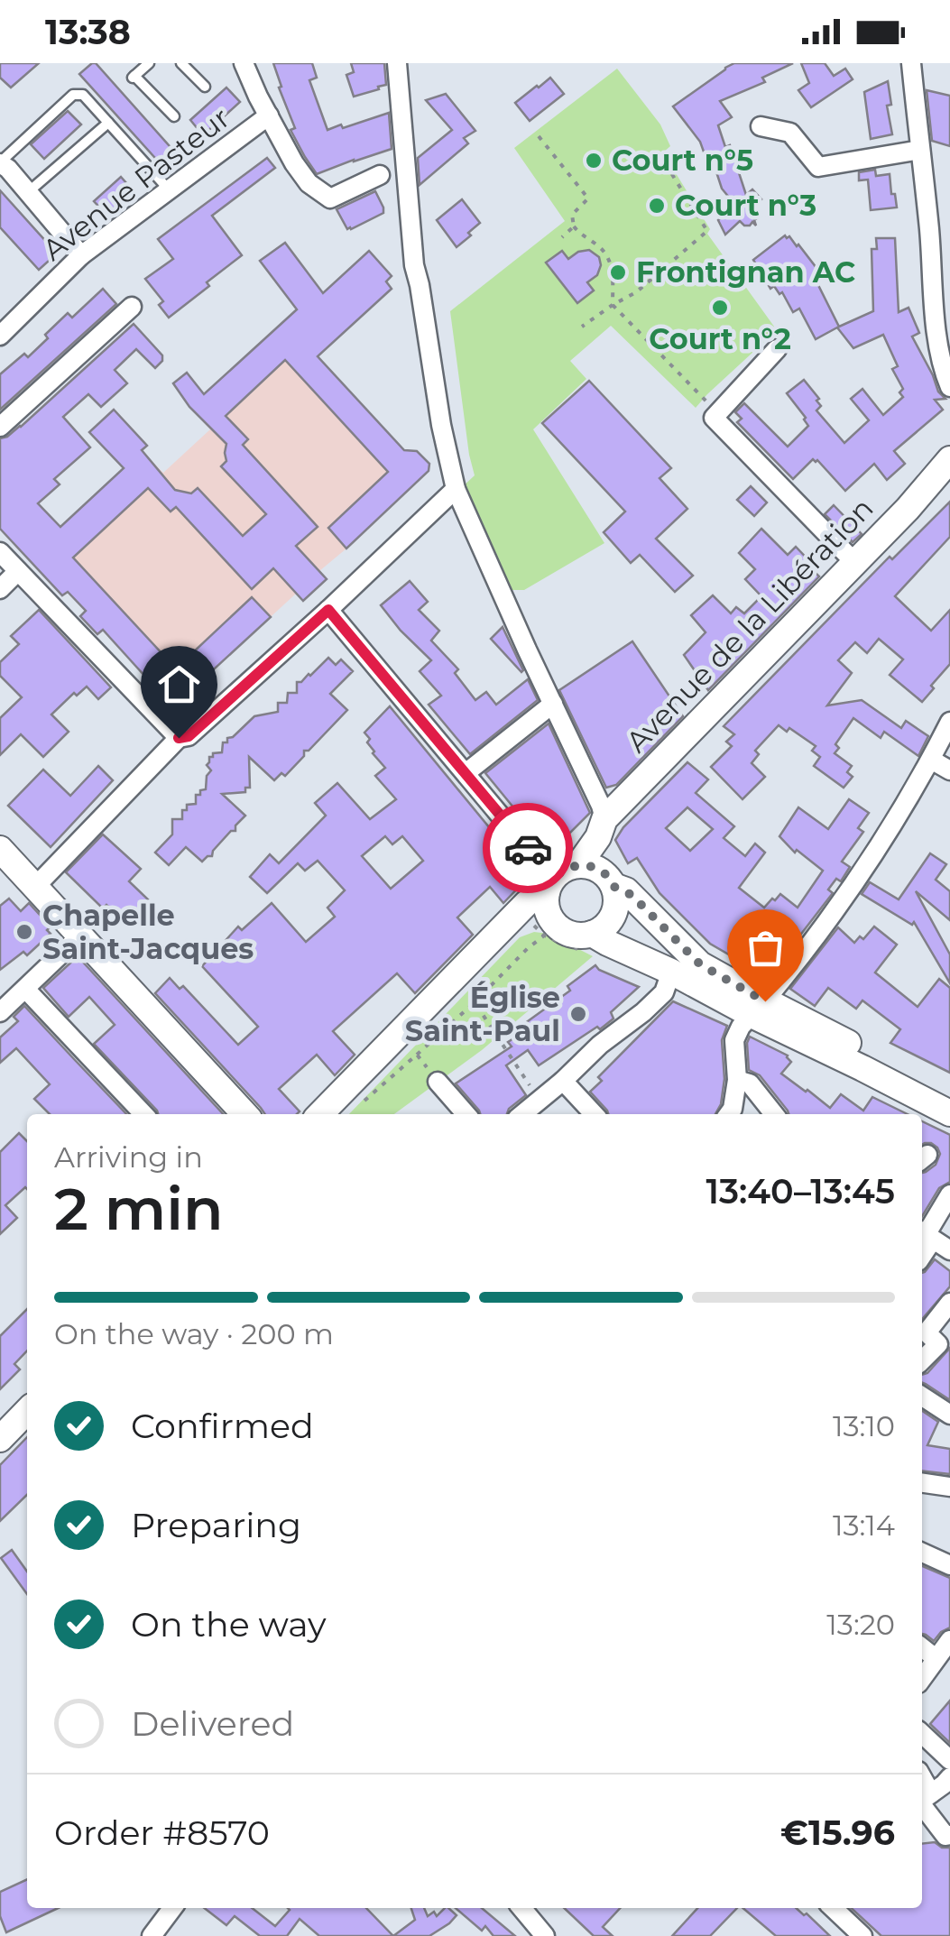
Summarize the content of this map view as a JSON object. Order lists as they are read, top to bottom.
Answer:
{
  "streets": {
    "main road": ["Avenue de la Libération"],
    "street": ["Avenue Pasteur"]
  },
  "places": [
    "Court n°5",
    "Court n°3",
    "Frontignan AC",
    "Court n°2",
    "Chapelle Saint-Jacques",
    "Église Saint-Paul"
  ],
  "page": {
    "status": "13:38",
    "heading": ["2 min", "Arriving in", "13:40–13:45"],
    "panel": ["Order #8570", "€15.96"],
    "bar": "On the way · 200 m",
    "list": [
      ["Confirmed", "13:10"],
      ["Preparing", "13:14"],
      ["On the way", "13:20"],
      "Delivered"
    ]
  }
}
